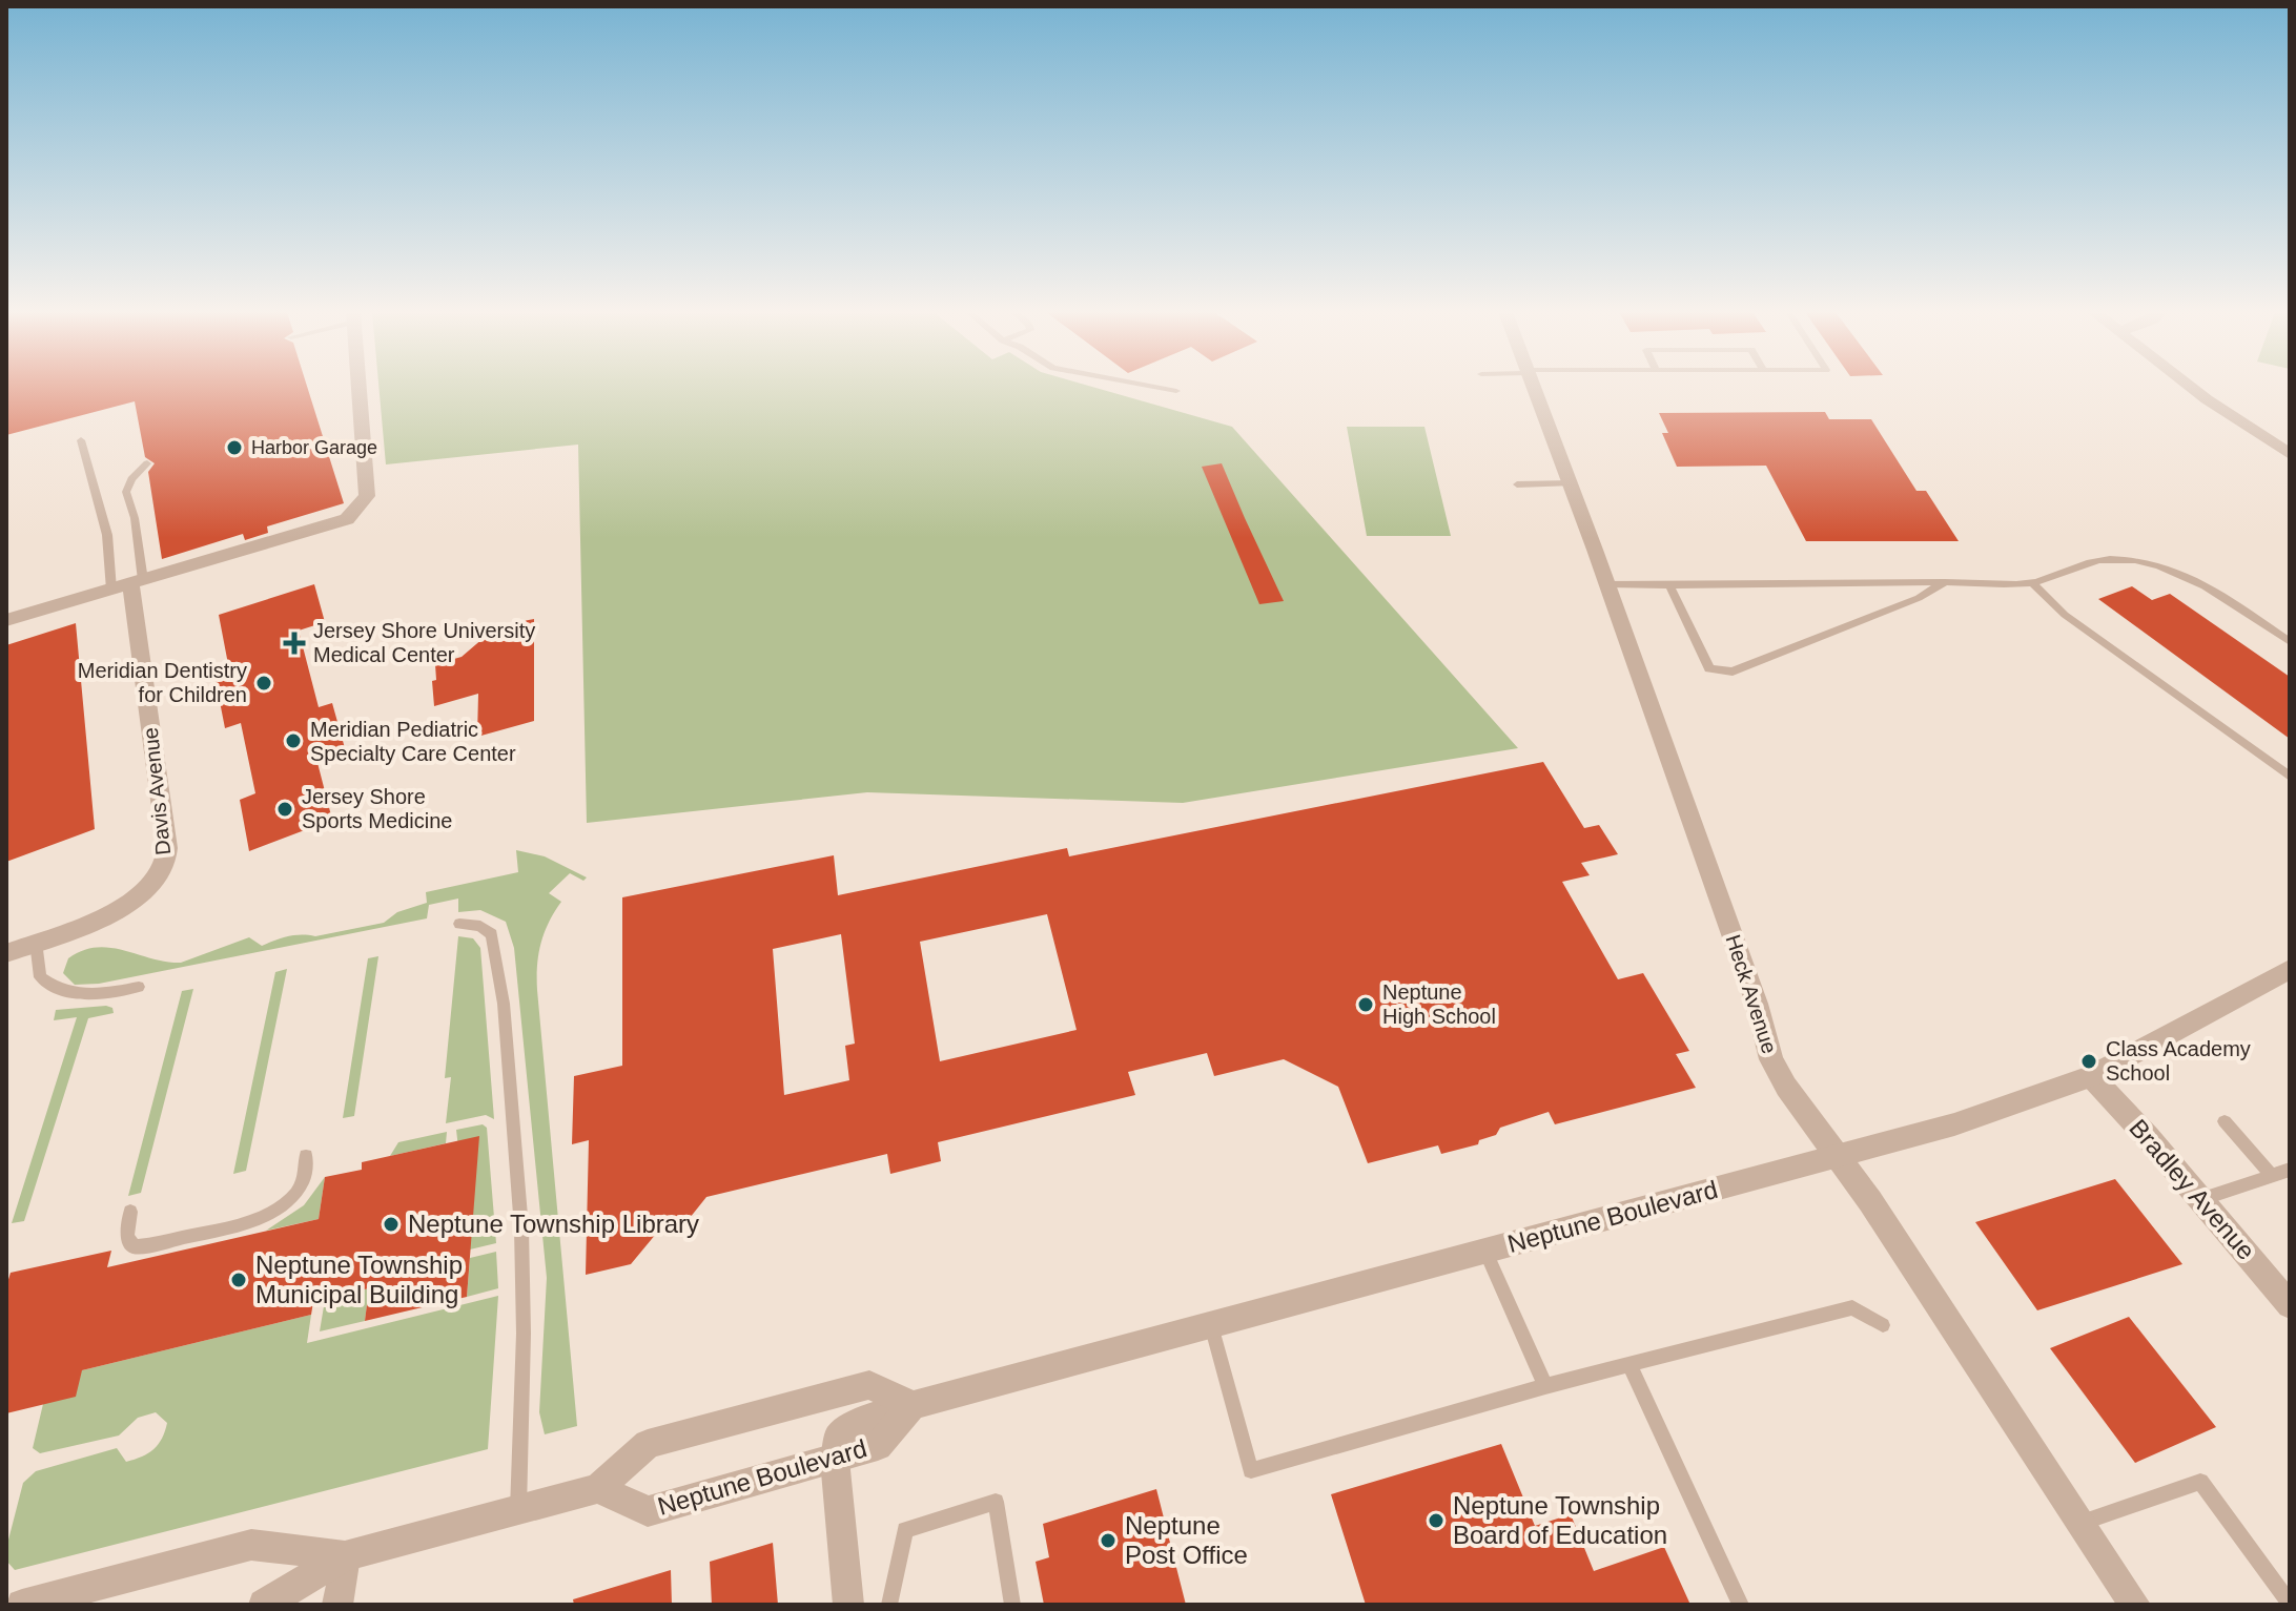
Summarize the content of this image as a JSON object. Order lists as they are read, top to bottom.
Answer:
{
  "streets": {
    "street": [
      "Davis Avenue",
      "Heck Avenue",
      "Bradley Avenue",
      "Neptune Boulevard"
    ]
  },
  "crossings": [
    ["Heck Avenue", "Neptune Boulevard"],
    ["Bradley Avenue", "Neptune Boulevard"]
  ],
  "places": {
    "other": [
      "Harbor Garage",
      "Meridian Dentistry for Children",
      "Meridian Pediatric Specialty Care Center",
      "Jersey Shore Sports Medicine",
      "Neptune High School",
      "Class Academy School",
      "Neptune Township Library",
      "Neptune Township Municipal Building",
      "Neptune Township Board of Education",
      "Neptune Post Office"
    ],
    "health": ["Jersey Shore University Medical Center"]
  }
}
